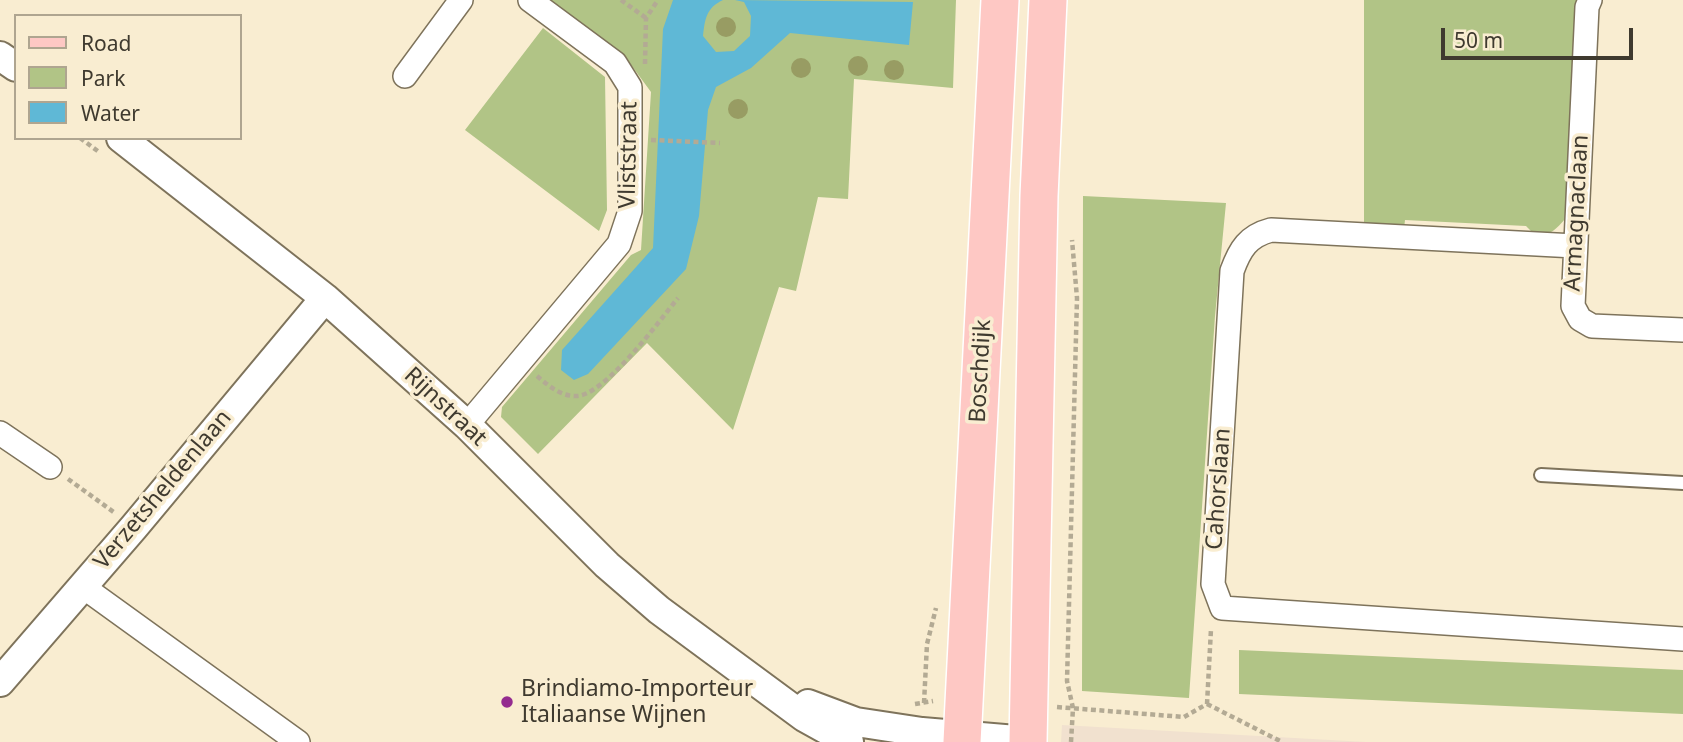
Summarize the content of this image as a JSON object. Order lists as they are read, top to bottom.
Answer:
{
  "streets": {
    "main road": ["Boschdijk"],
    "street": [
      "Vliststraat",
      "Armagnaclaan",
      "Rijnstraat",
      "Cahorslaan",
      "Verzetsheldenlaan"
    ]
  },
  "crossings": [
    ["Vliststraat", "Rijnstraat"],
    ["Armagnaclaan", "Cahorslaan"],
    ["Boschdijk", "Rijnstraat"],
    ["Rijnstraat", "Verzetsheldenlaan"]
  ],
  "places": ["Brindiamo-Importeur Italiaanse Wijnen"],
  "legend": ["Road", "Park", "Water"],
  "scale_bar": "50 m"
}
